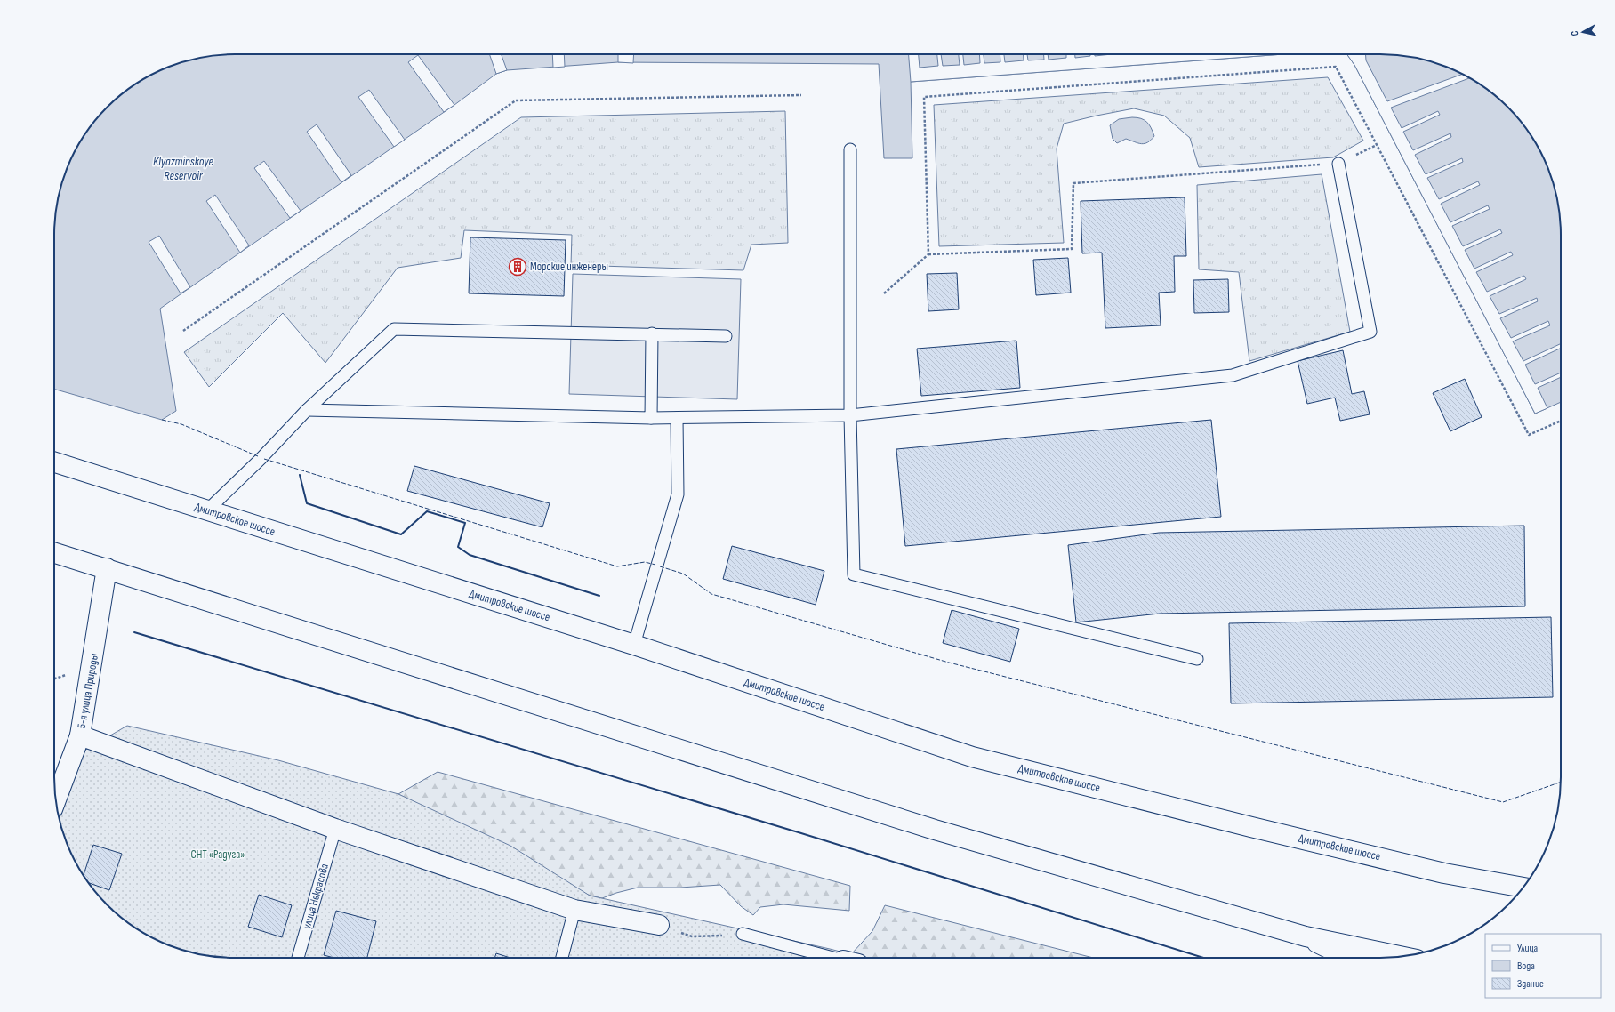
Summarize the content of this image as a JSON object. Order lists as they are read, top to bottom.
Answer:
{
  "streets": {
    "main road": ["Дмитровское шоссе", "5-я улица Природы"],
    "lane": ["улица Некрасова"]
  },
  "water": ["Klyazminskoye Reservoir"],
  "parks": ["СНТ «Радуга»"],
  "places": {
    "building": ["Морские инженеры"]
  },
  "legend": ["Улица", "Вода", "Здание"],
  "north": "left"
}
